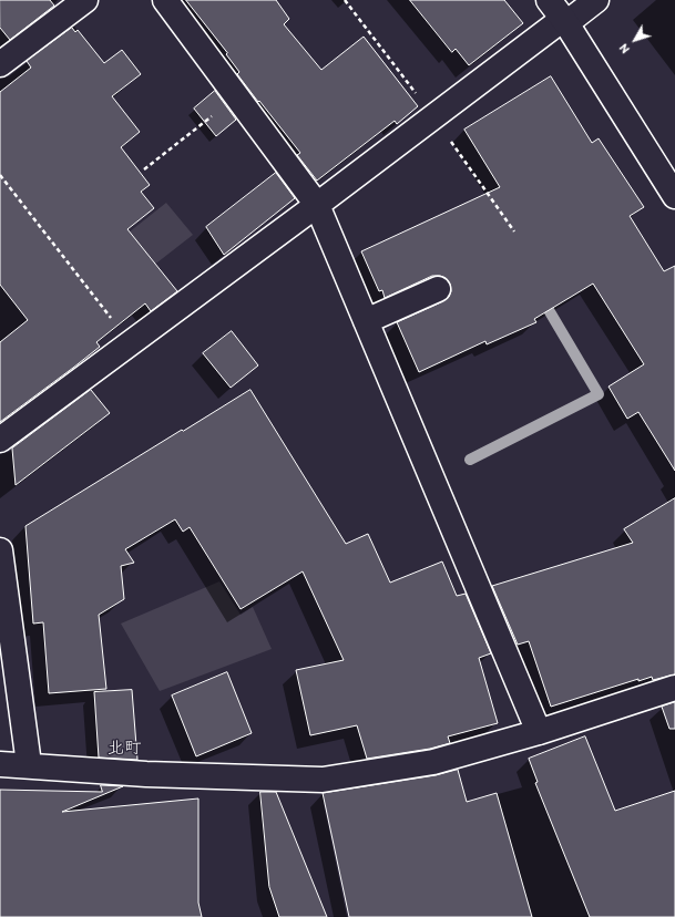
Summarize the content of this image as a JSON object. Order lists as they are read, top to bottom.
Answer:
{
  "districts": ["北町"],
  "north": "bottom left"
}
